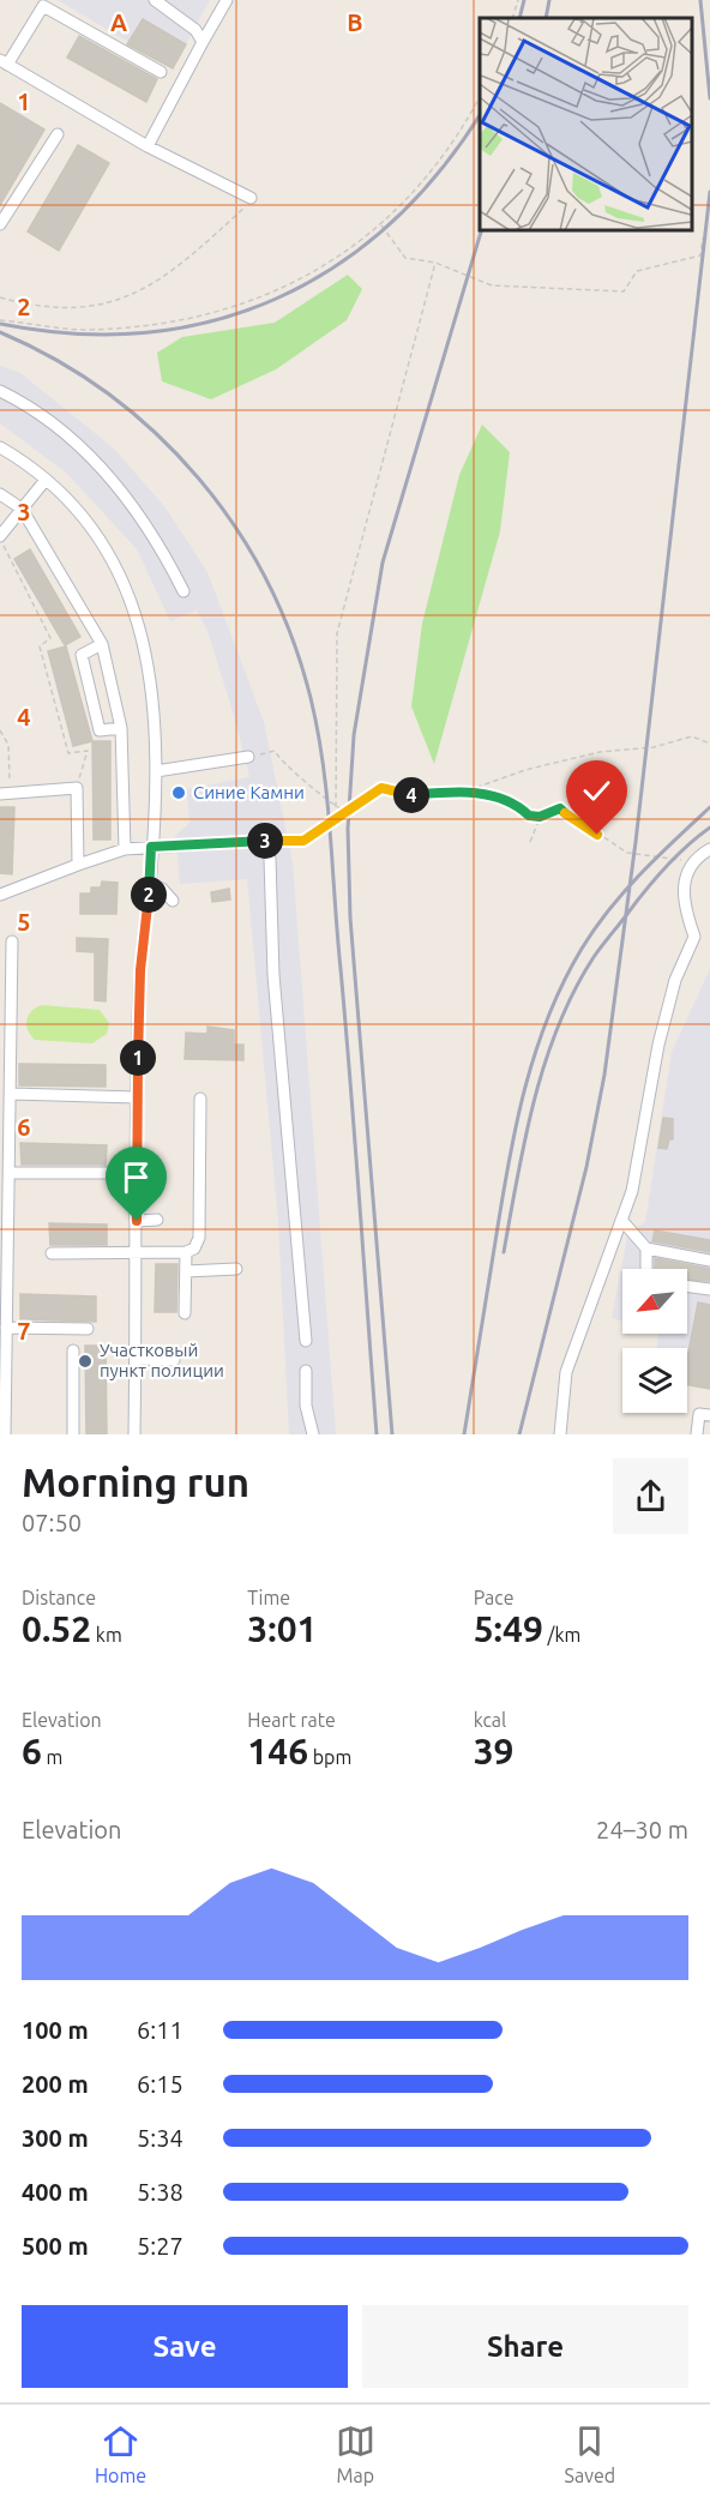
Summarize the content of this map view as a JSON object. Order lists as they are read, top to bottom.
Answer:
{
  "places": ["Синие Камни", "Участковый пункт полиции"],
  "north": "bottom left",
  "page": {
    "pins": [
      "4",
      "3",
      "2",
      "1"
    ],
    "heading": ["Morning run", "07:50"],
    "stats": [
      ["Distance", "0.52 km"],
      ["Time", "3:01"],
      ["Pace", "5:49 /km"],
      ["Elevation", "6 m"],
      ["Heart rate", "146 bpm"],
      ["kcal", "39"]
    ],
    "chart": ["Elevation", "24–30 m"],
    "list": [
      {
        "name": "100 m",
        "note": "6:11"
      },
      {
        "name": "200 m",
        "note": "6:15"
      },
      {
        "name": "300 m",
        "note": "5:34"
      },
      {
        "name": "400 m",
        "note": "5:38"
      },
      {
        "name": "500 m",
        "note": "5:27"
      }
    ],
    "buttons": ["Save", "Share"],
    "tabs": ["Home", "Map", "Saved"]
  },
  "grid": {
    "columns": ["A", "B"],
    "rows": [
      "1",
      "2",
      "3",
      "4",
      "5",
      "6",
      "7"
    ]
  }
}
